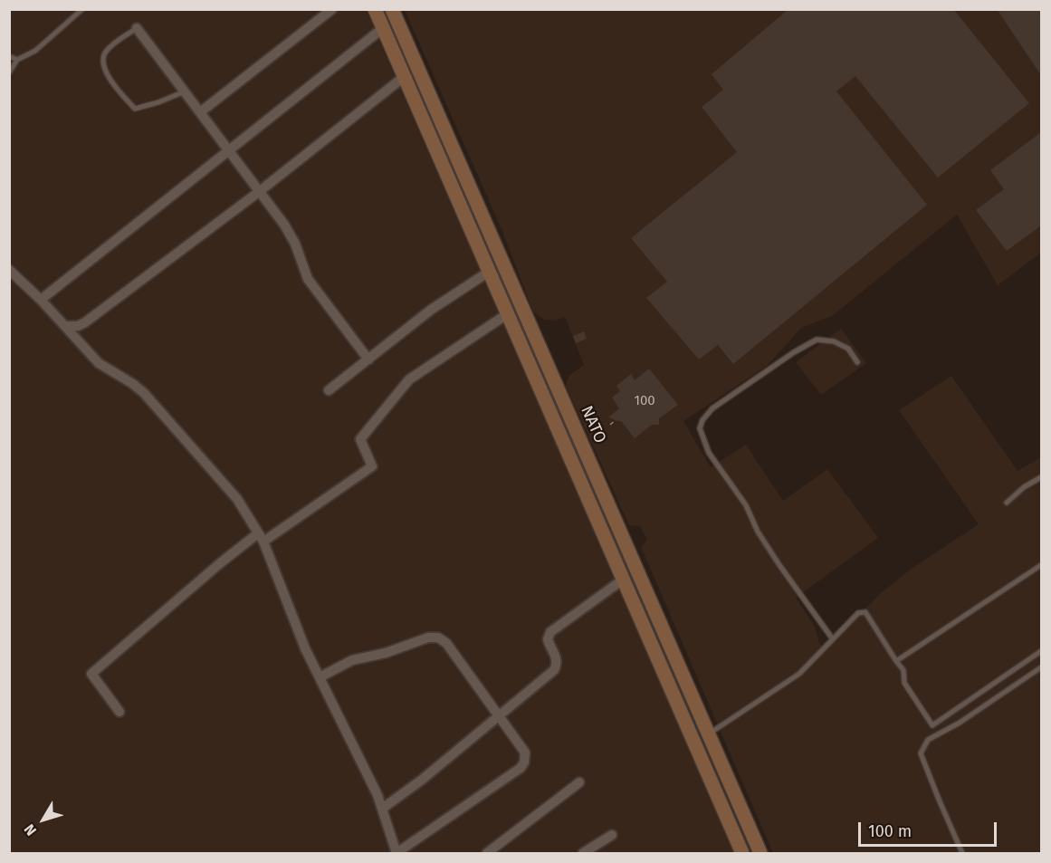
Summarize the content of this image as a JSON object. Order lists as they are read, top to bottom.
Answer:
{
  "streets": {
    "main road": ["ΝΑΤΟ"]
  },
  "house_numbers": ["100"],
  "scale_bar": "100 m",
  "north": "bottom left"
}
